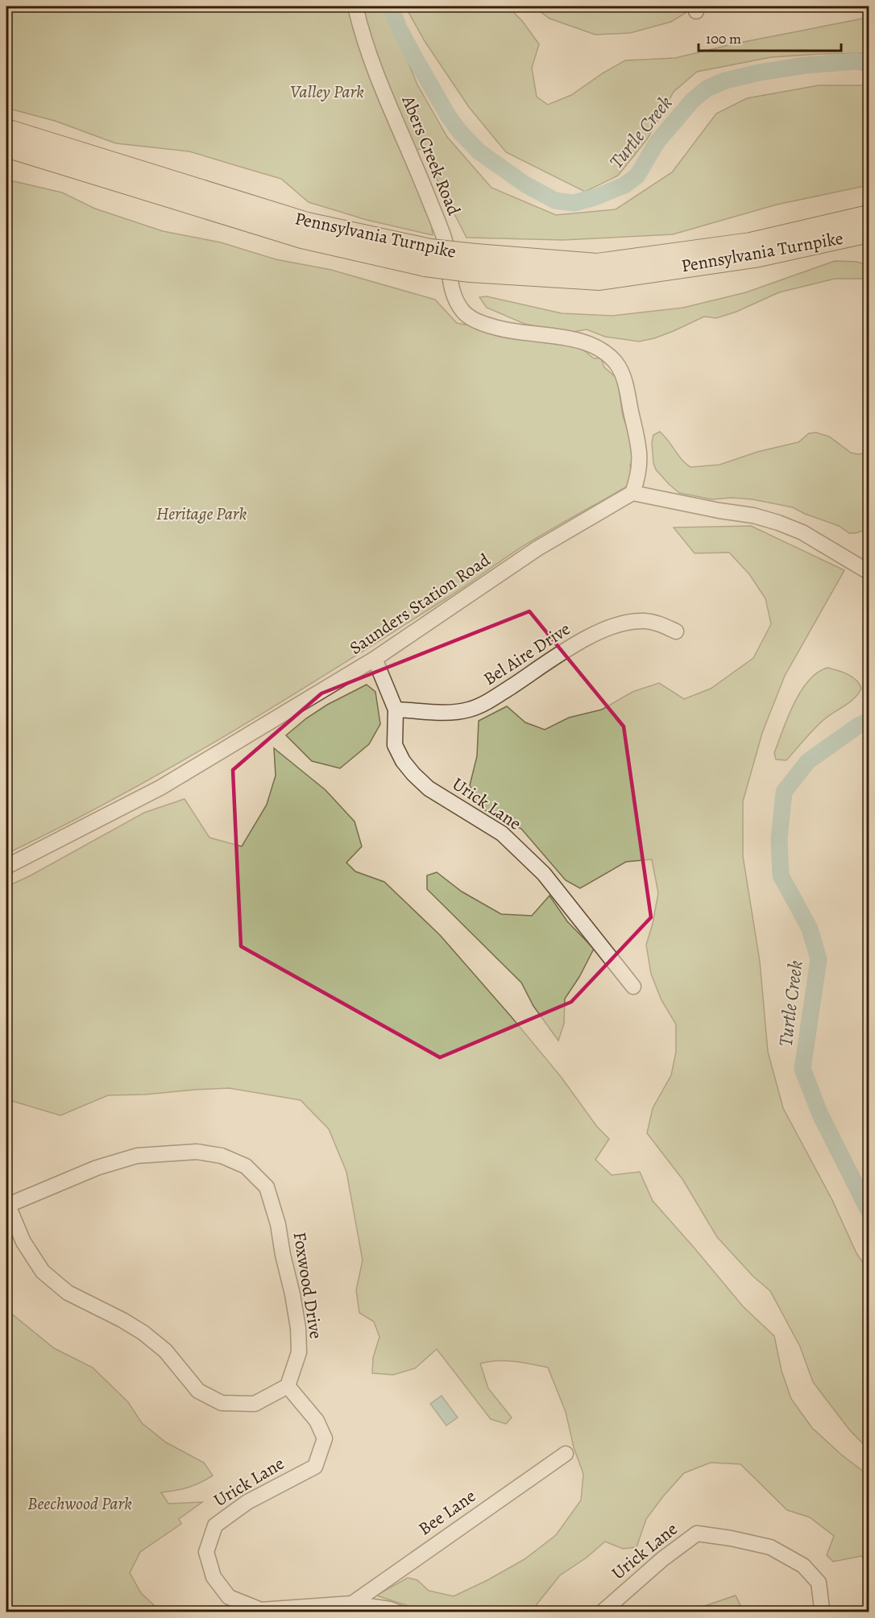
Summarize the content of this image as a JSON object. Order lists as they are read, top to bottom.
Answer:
{
  "streets": {
    "highway": ["Pennsylvania Turnpike"],
    "street": [
      "Abers Creek Road",
      "Saunders Station Road",
      "Bel Aire Drive",
      "Urick Lane",
      "Foxwood Drive",
      "Bee Lane"
    ]
  },
  "crossings": [
    ["Abers Creek Road", "Saunders Station Road"],
    ["Saunders Station Road", "Urick Lane"],
    ["Bel Aire Drive", "Urick Lane"],
    ["Urick Lane", "Foxwood Drive"],
    ["Urick Lane", "Bee Lane"]
  ],
  "water": ["Turtle Creek"],
  "parks": ["Valley Park", "Heritage Park", "Beechwood Park"],
  "scale_bar": "100 m"
}
